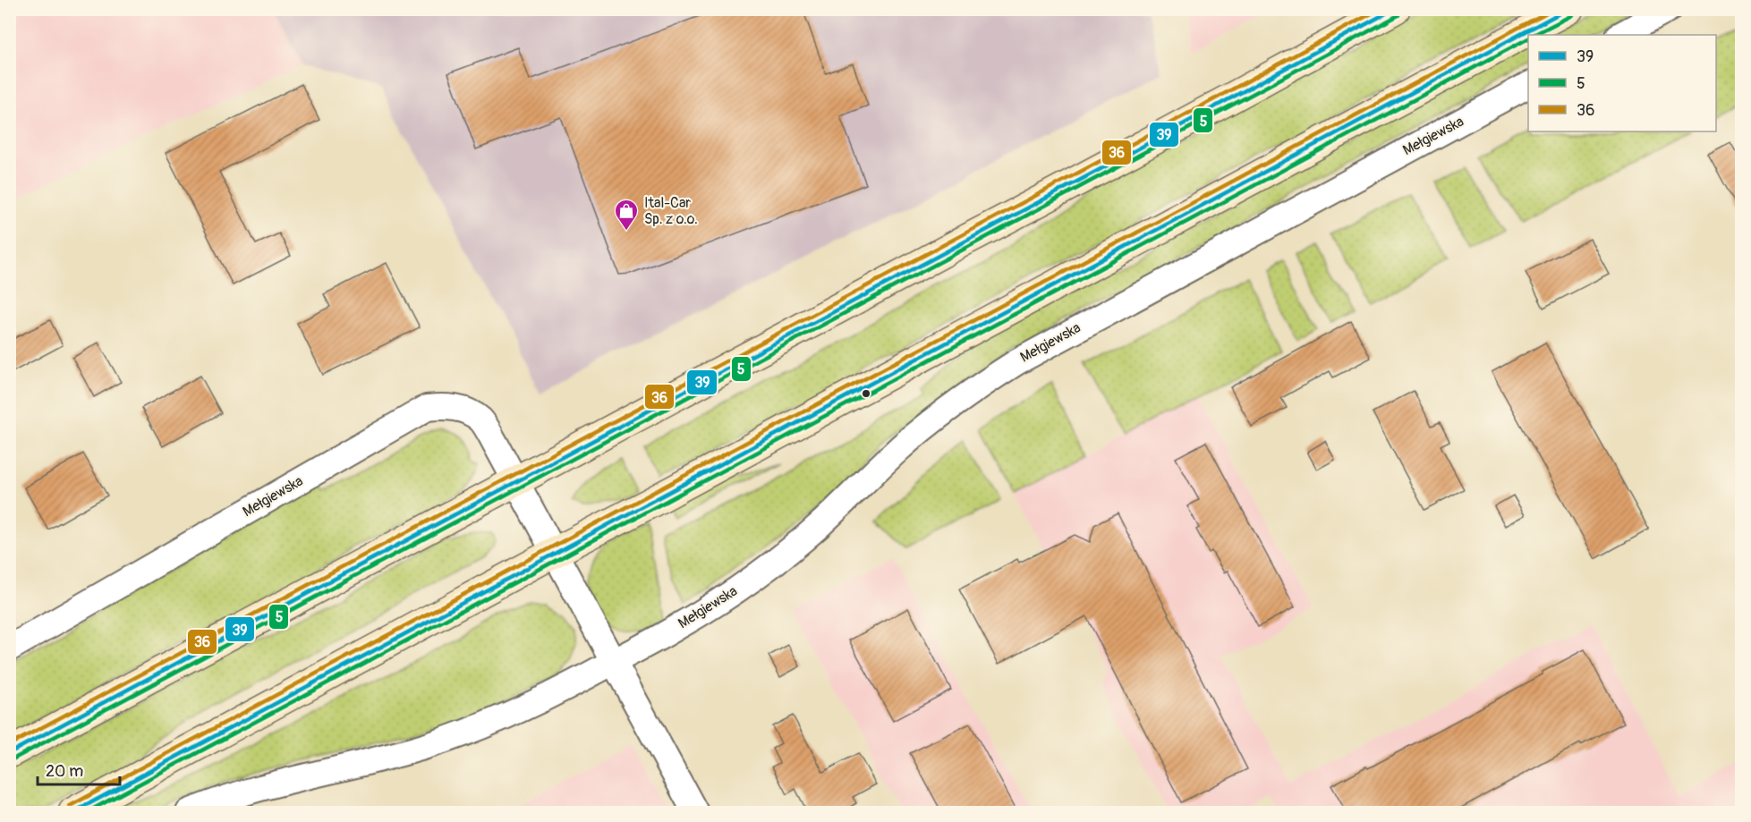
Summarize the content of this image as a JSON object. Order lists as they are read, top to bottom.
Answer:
{
  "streets": {
    "street": ["Mełgiewska"]
  },
  "places": {
    "shop": ["Ital-Car Sp. z o.o."]
  },
  "lines": ["transit line 39", "transit line 36", "transit line 5"],
  "legend": ["39", "5", "36"],
  "scale_bar": "20 m"
}
